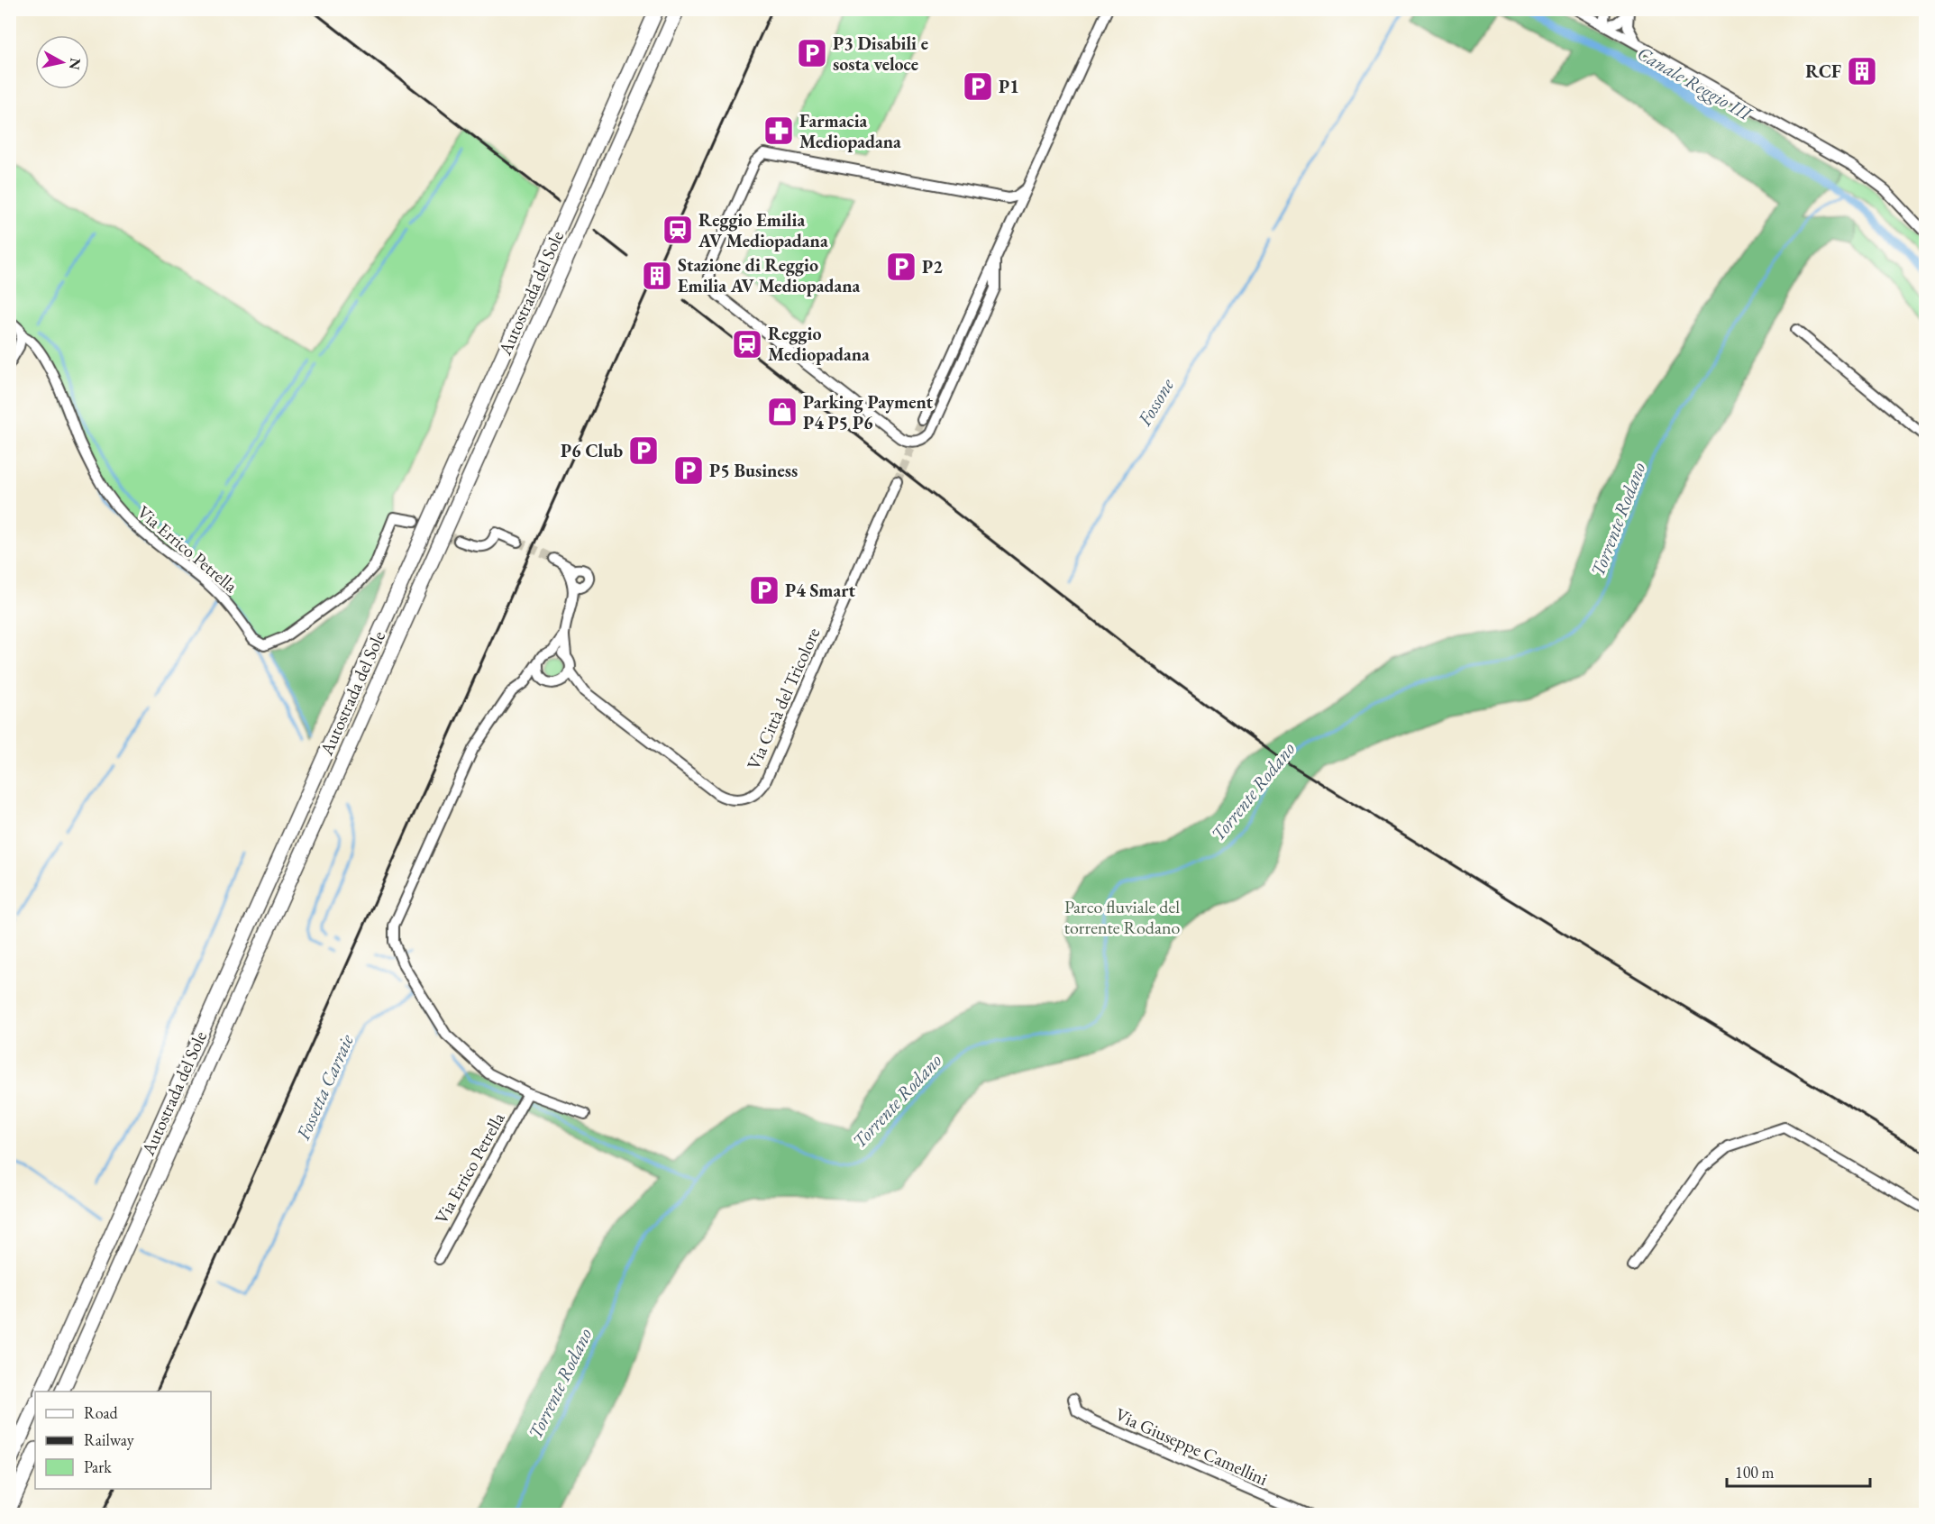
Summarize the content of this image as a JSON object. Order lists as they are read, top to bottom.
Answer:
{
  "streets": {
    "highway": ["Autostrada del Sole"],
    "street": ["Via Errico Petrella", "Via Città del Tricolore", "Via Giuseppe Camellini"]
  },
  "water": [
    "Canale Reggio III",
    "Fossone",
    "Torrente Rodano",
    "Fossetta Carraie"
  ],
  "parks": ["Parco fluviale del torrente Rodano"],
  "places": {
    "parking": [
      "P3 Disabili e sosta veloce",
      "P1",
      "P2",
      "P6 Club",
      "P5 Business",
      "P4 Smart"
    ],
    "building": ["RCF", "Stazione di Reggio Emilia AV Mediopadana"],
    "pharmacy": ["Farmacia Mediopadana"],
    "station": ["Reggio Emilia AV Mediopadana", "Reggio Mediopadana"],
    "shop": ["Parking Payment P4 P5 P6"]
  },
  "legend": ["Road", "Railway", "Park"],
  "scale_bar": "100 m",
  "north": "right"
}
